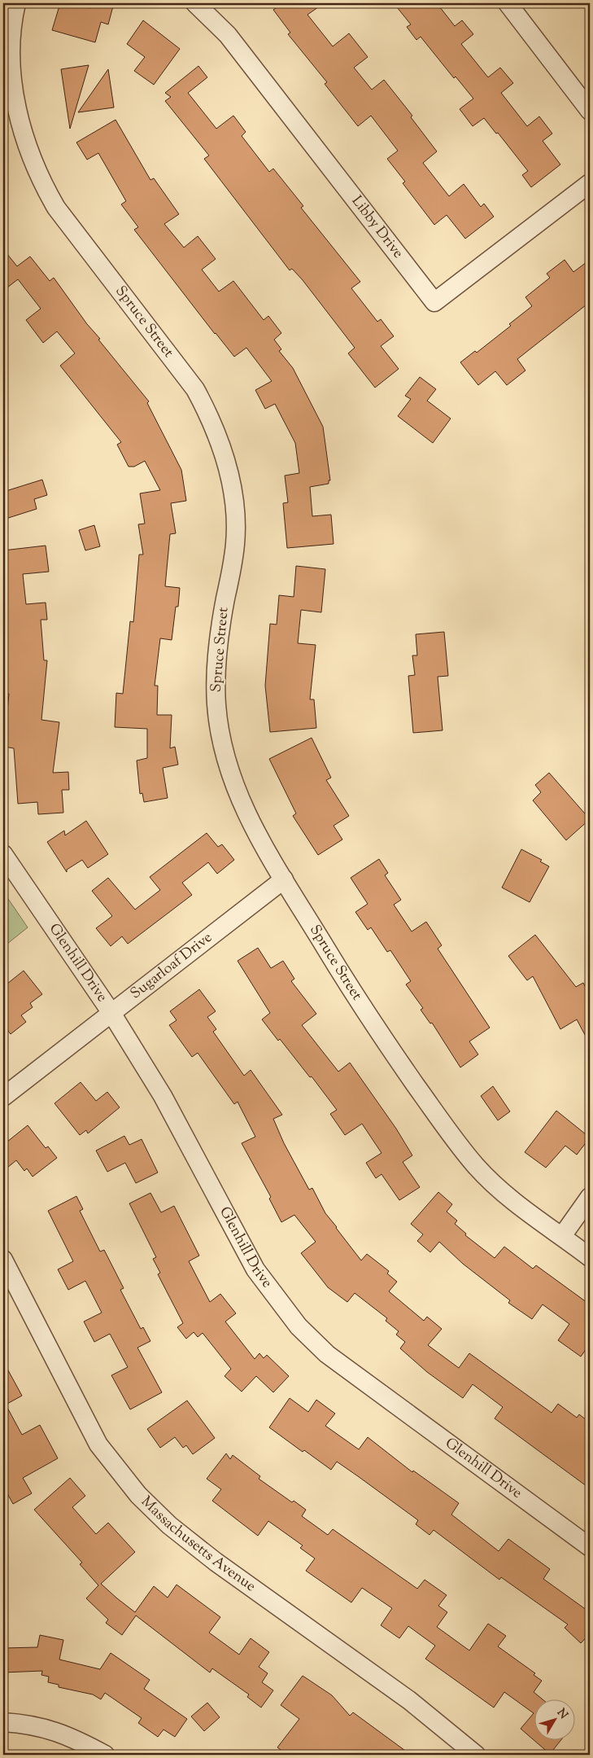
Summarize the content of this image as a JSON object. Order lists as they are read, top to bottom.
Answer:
{
  "streets": {
    "street": [
      "Libby Drive",
      "Spruce Street",
      "Glenhill Drive",
      "Sugarloaf Drive",
      "Massachusetts Avenue"
    ]
  },
  "crossings": [
    ["Spruce Street", "Sugarloaf Drive"],
    ["Glenhill Drive", "Sugarloaf Drive"]
  ],
  "north": "top right"
}
